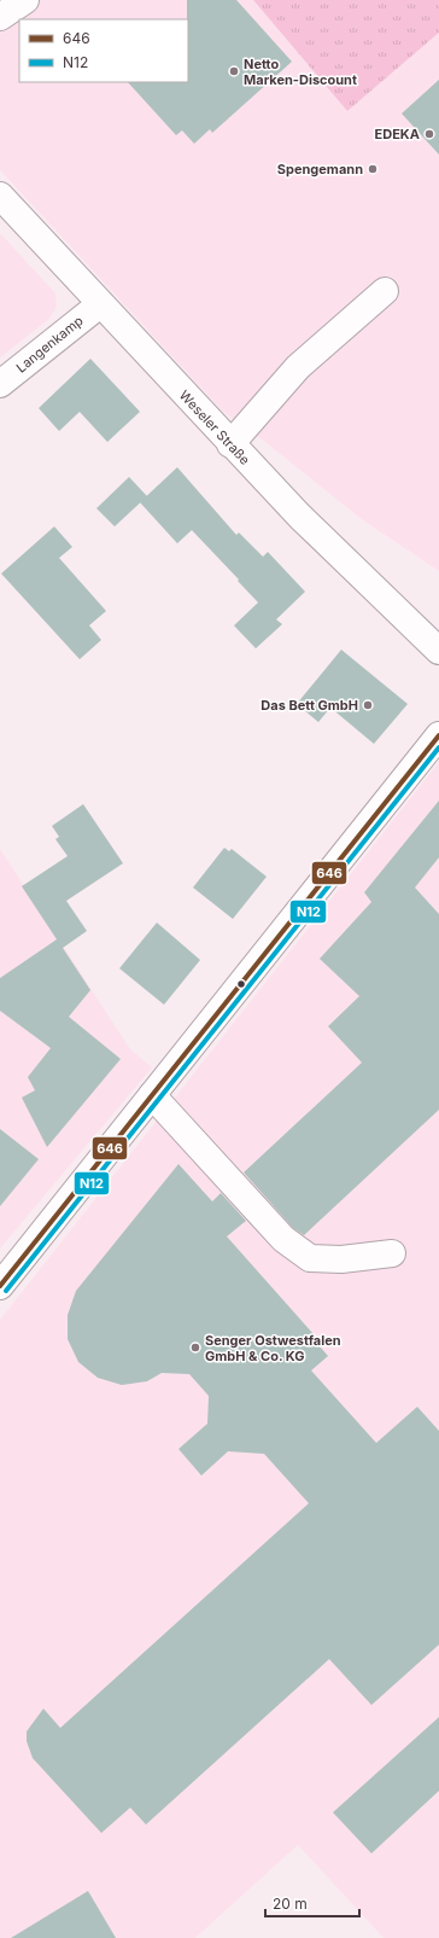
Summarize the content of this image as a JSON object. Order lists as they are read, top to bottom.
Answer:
{
  "streets": {
    "street": ["Langenkamp", "Weseler Straße"]
  },
  "crossings": [
    ["Langenkamp", "Weseler Straße"]
  ],
  "places": [
    "Netto Marken-Discount",
    "EDEKA",
    "Spengemann",
    "Das Bett GmbH",
    "Senger Ostwestfalen GmbH & Co. KG"
  ],
  "lines": ["transit line 646", "transit line N12"],
  "legend": ["646", "N12"],
  "scale_bar": "20 m"
}
